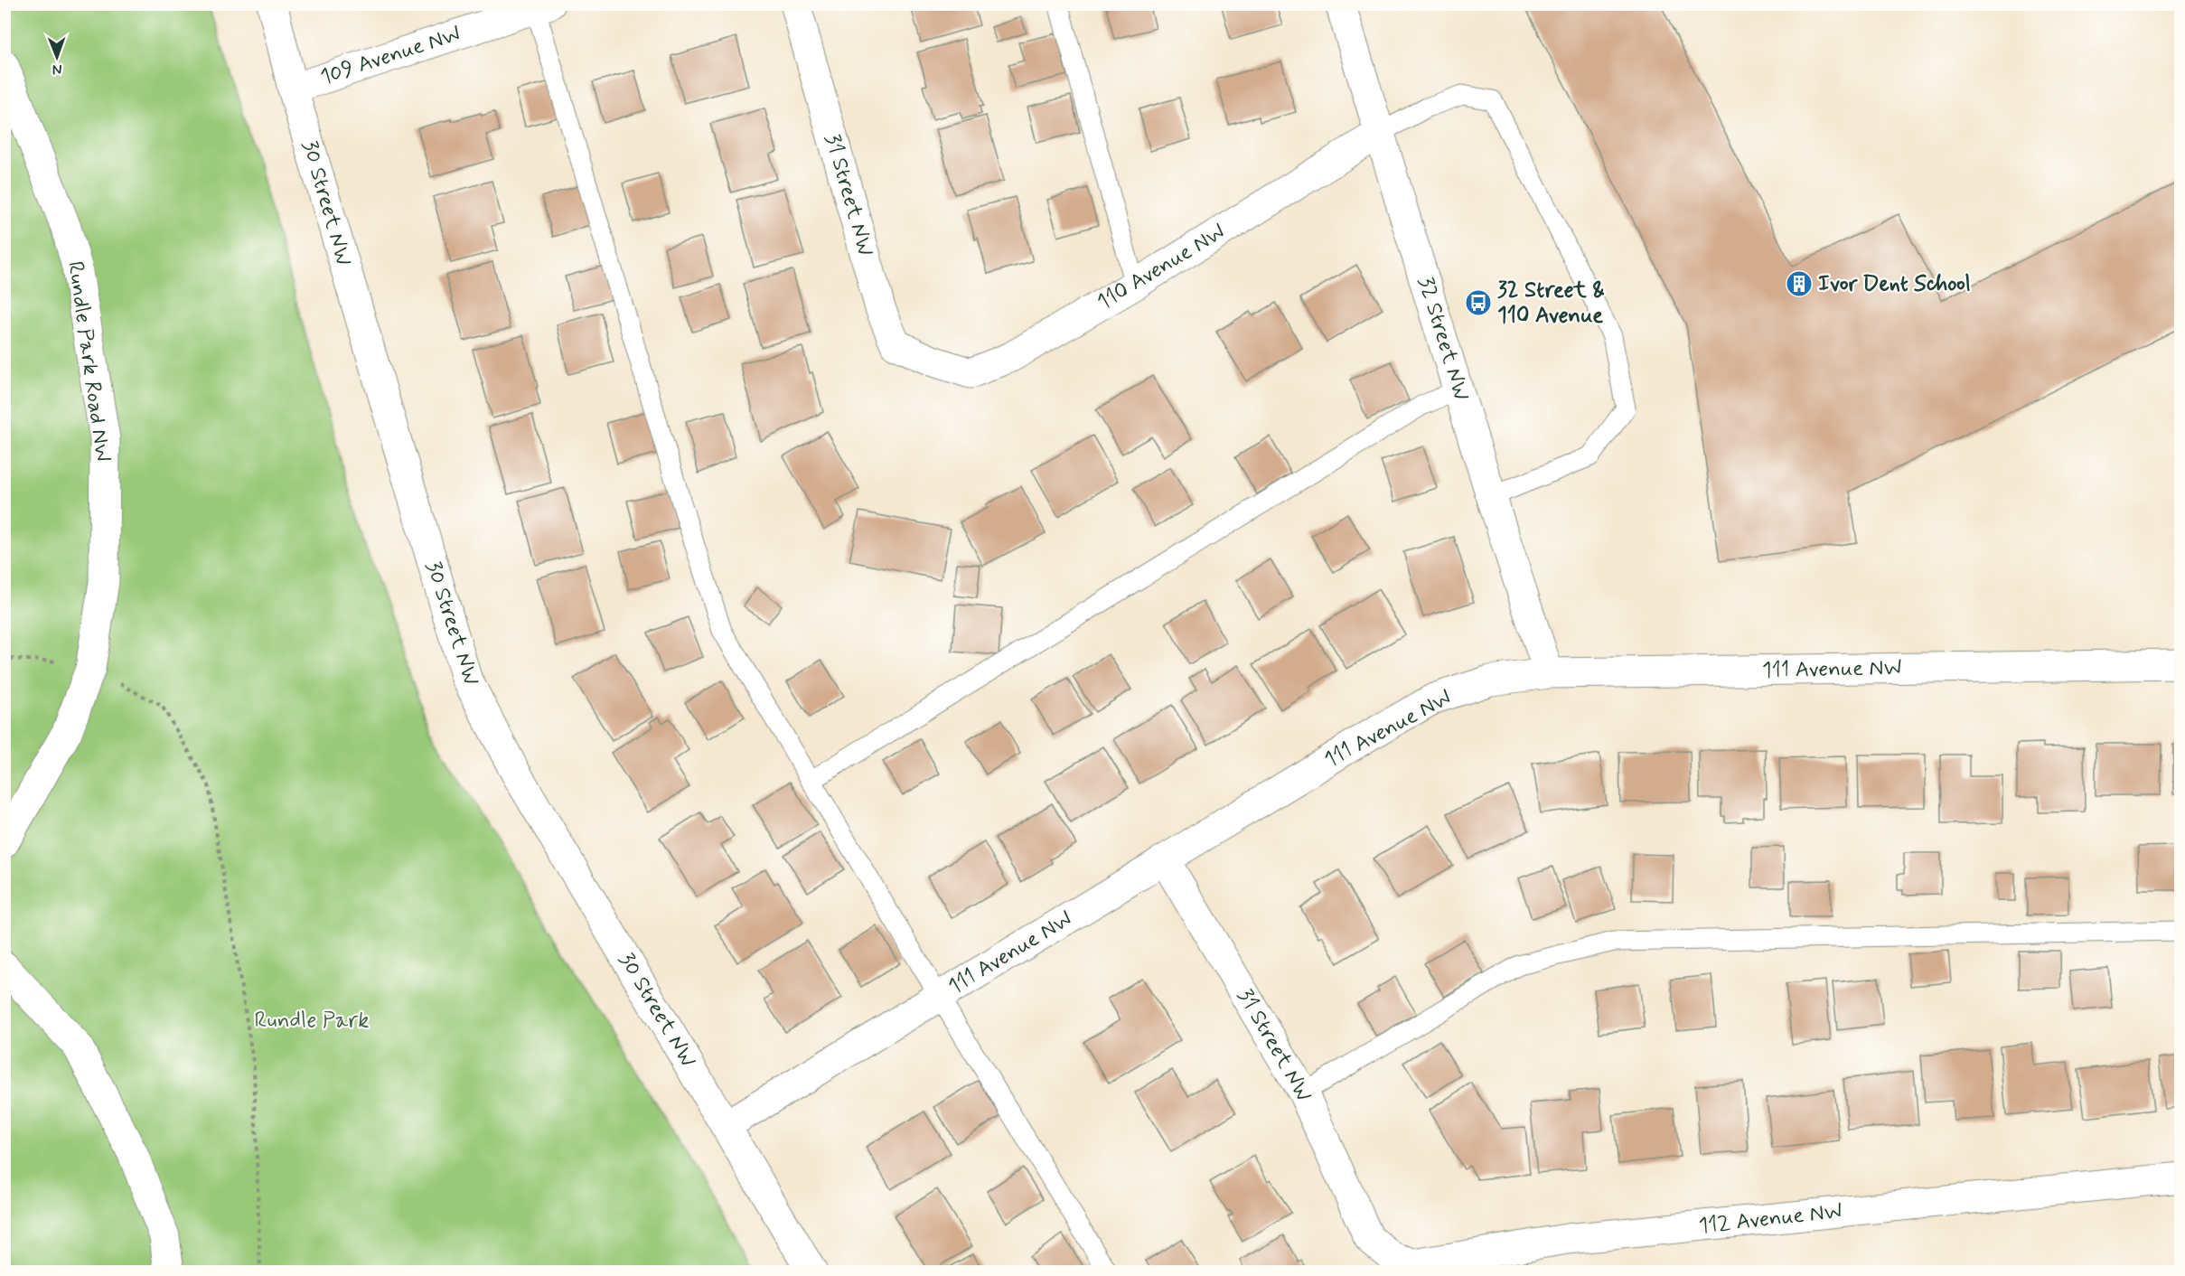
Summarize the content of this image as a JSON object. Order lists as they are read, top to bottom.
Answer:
{
  "streets": {
    "street": [
      "109 Avenue NW",
      "31 Street NW",
      "30 Street NW",
      "110 Avenue NW",
      "32 Street NW",
      "Rundle Park Road NW",
      "111 Avenue NW",
      "112 Avenue NW"
    ]
  },
  "crossings": [
    ["109 Avenue NW", "30 Street NW"],
    ["31 Street NW", "110 Avenue NW"],
    ["31 Street NW", "111 Avenue NW"],
    ["31 Street NW", "112 Avenue NW"],
    ["30 Street NW", "111 Avenue NW"],
    ["110 Avenue NW", "32 Street NW"],
    ["32 Street NW", "111 Avenue NW"]
  ],
  "parks": ["Rundle Park"],
  "places": {
    "building": ["Ivor Dent School"],
    "bus stop": ["32 Street & 110 Avenue"]
  },
  "north": "bottom"
}
